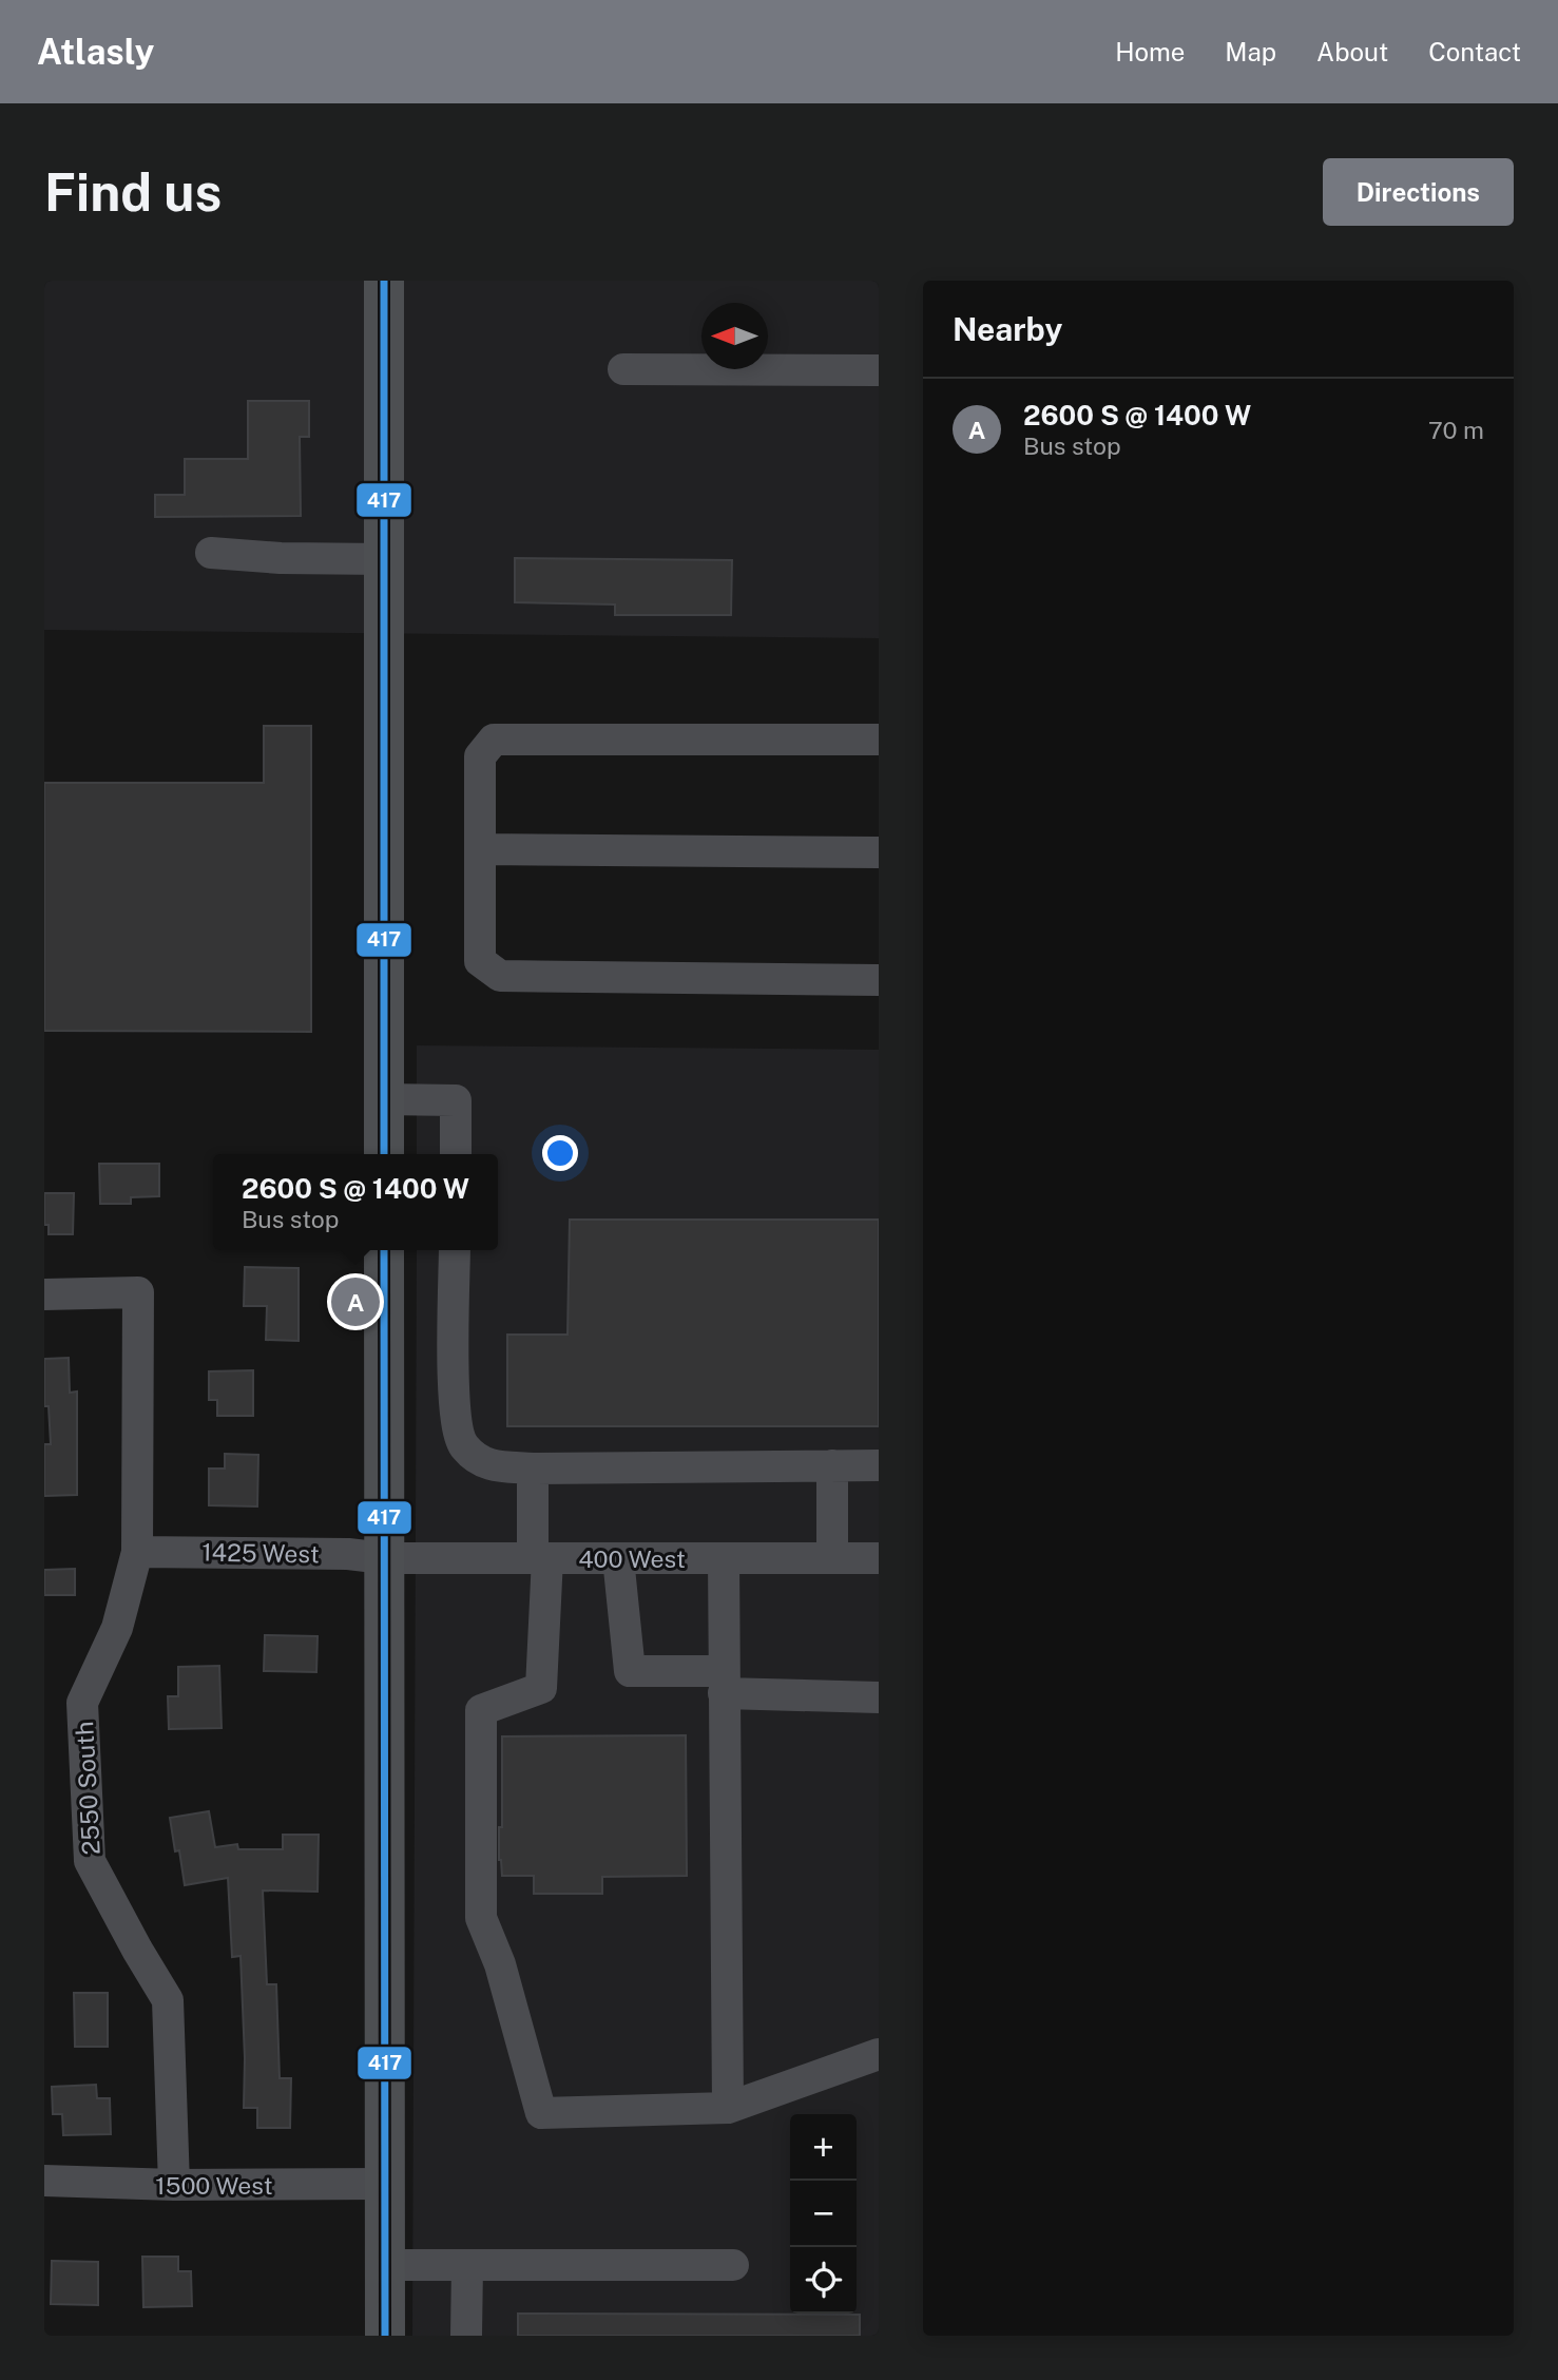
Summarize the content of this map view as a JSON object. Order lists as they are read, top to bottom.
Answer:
{
  "streets": {
    "street": [
      "1425 West",
      "400 West",
      "2550 South",
      "1500 West"
    ]
  },
  "crossings": [
    ["1425 West", "400 West"],
    ["1425 West", "2550 South"],
    ["2550 South", "1500 West"]
  ],
  "lines": ["transit line 417"],
  "north": "left",
  "page": {
    "header": "Atlasly",
    "nav": [
      "Home",
      "Map",
      "About",
      "Contact"
    ],
    "buttons": "Directions",
    "title": "Find us",
    "heading": "Nearby",
    "list": [
      {
        "mark": "A",
        "name": "2600 S @ 1400 W",
        "note": "Bus stop",
        "value": "70 m"
      }
    ],
    "popup": ["2600 S @ 1400 W", "Bus stop"],
    "pins": "A",
    "map_buttons": ["+", "−"]
  }
}
